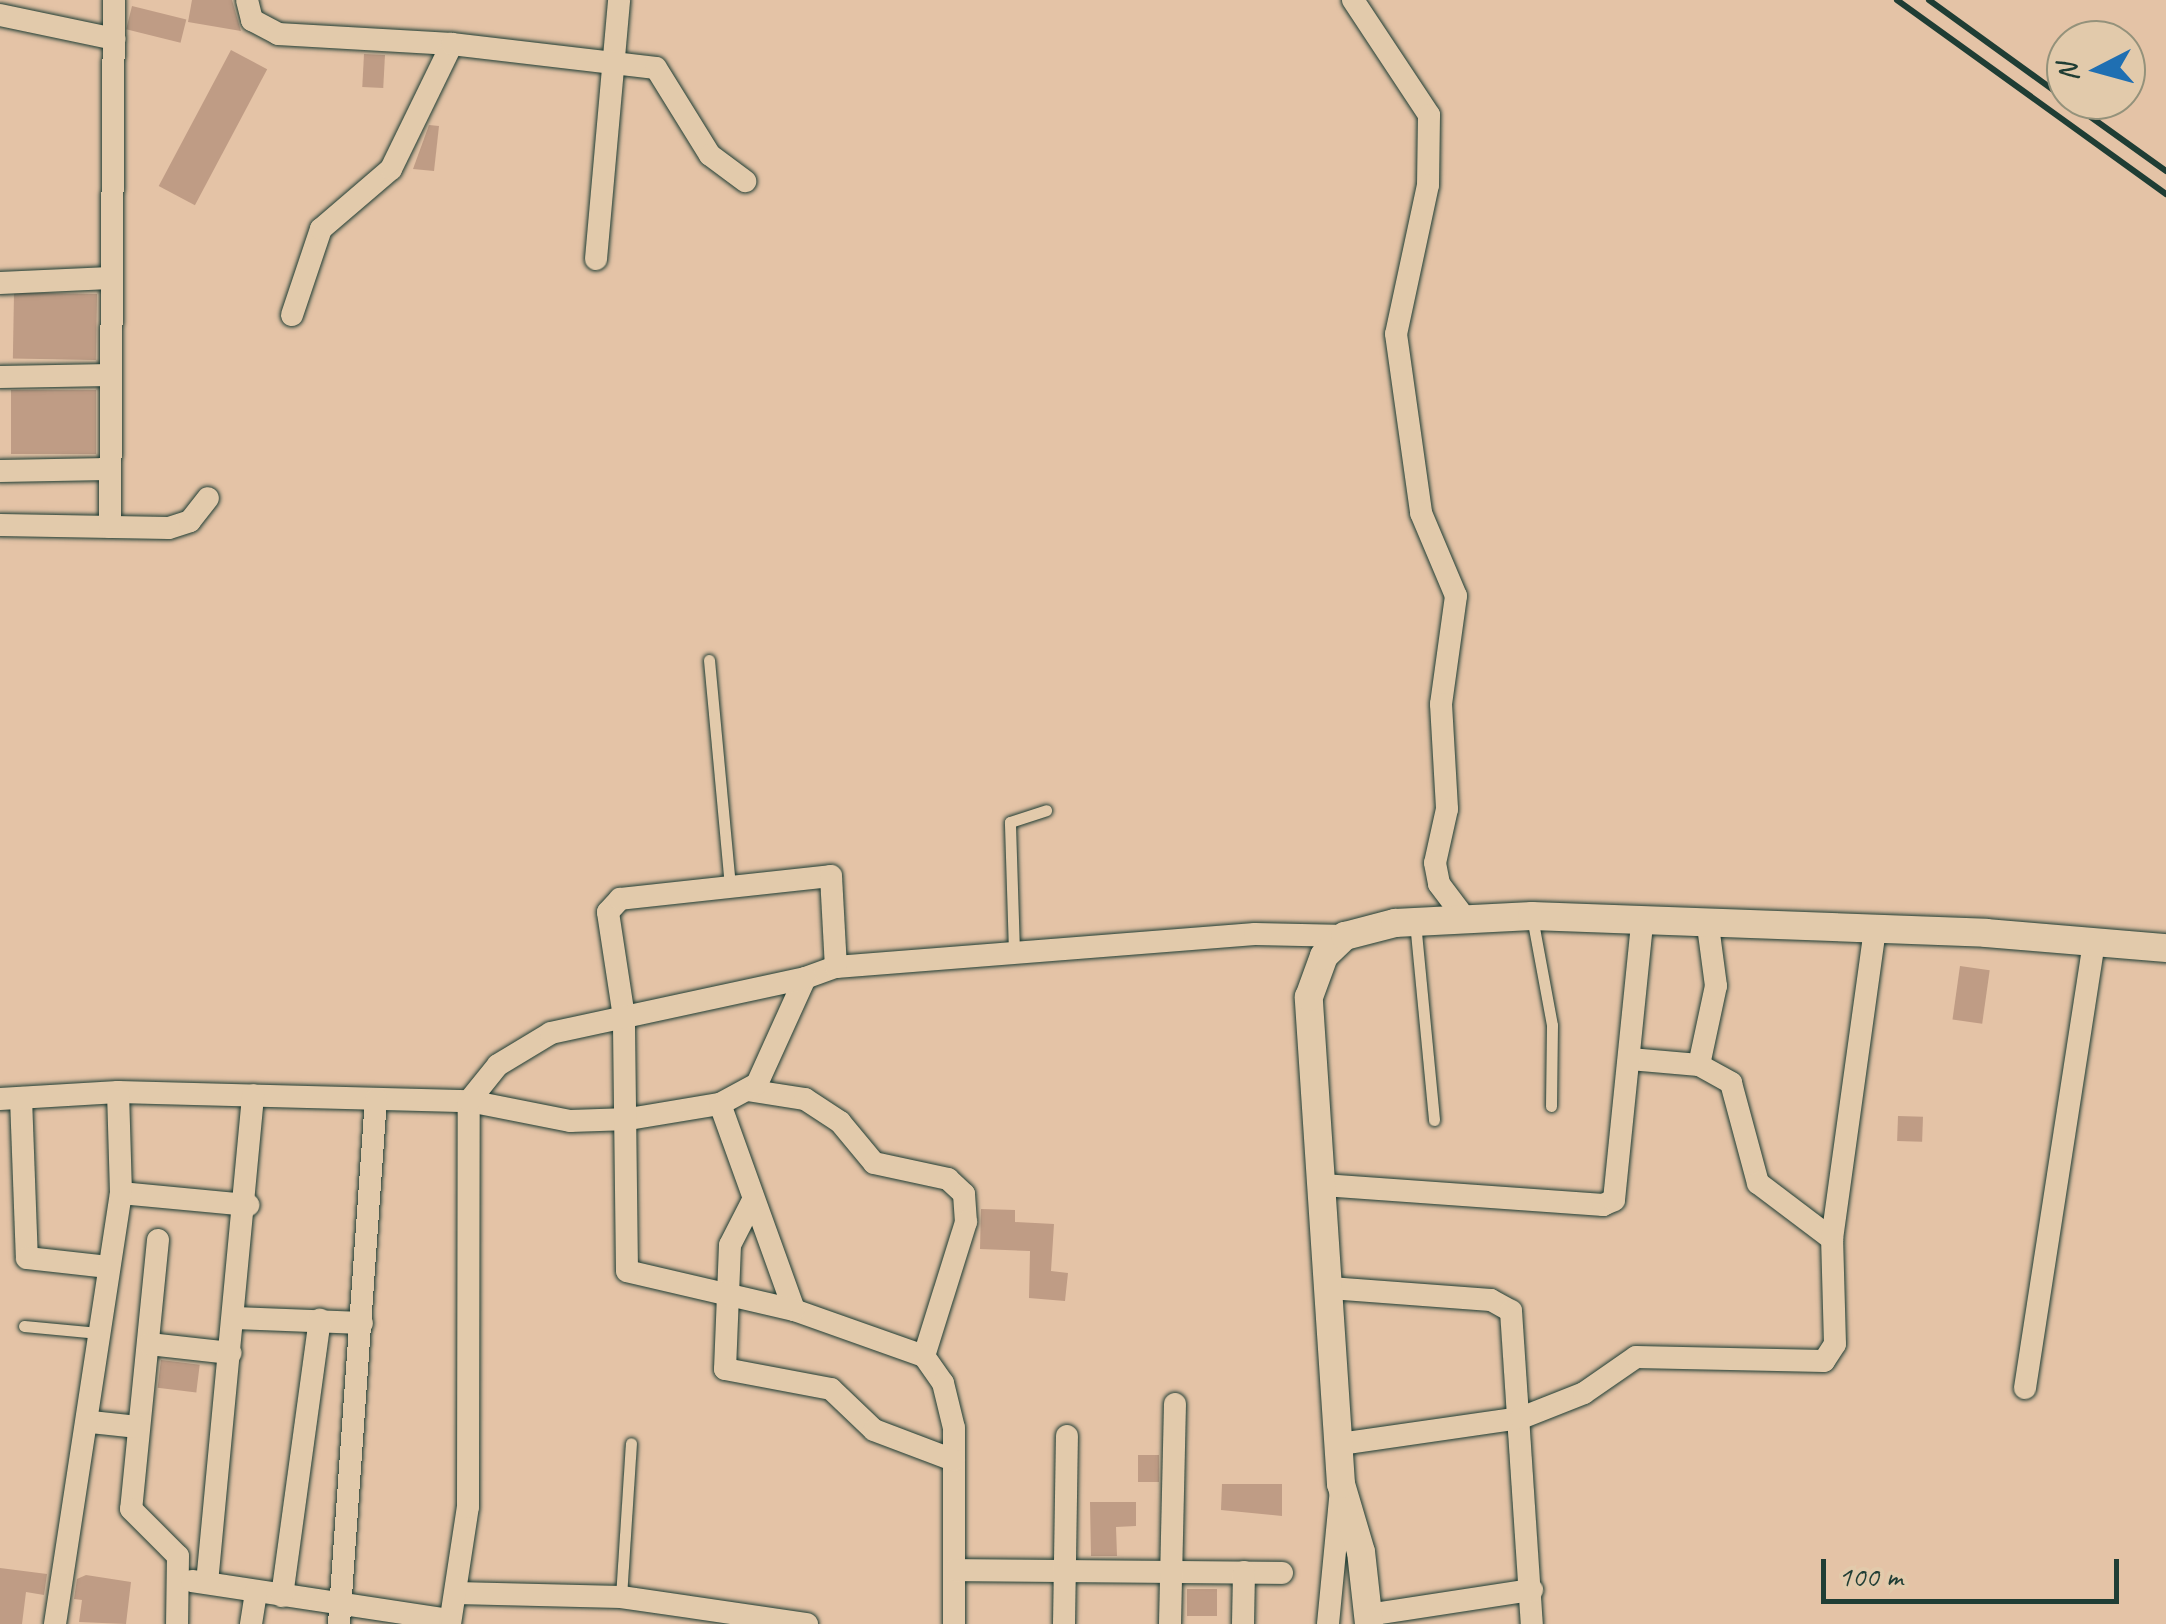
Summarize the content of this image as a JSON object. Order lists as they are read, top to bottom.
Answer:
{
  "scale_bar": "100 m",
  "north": "left"
}
